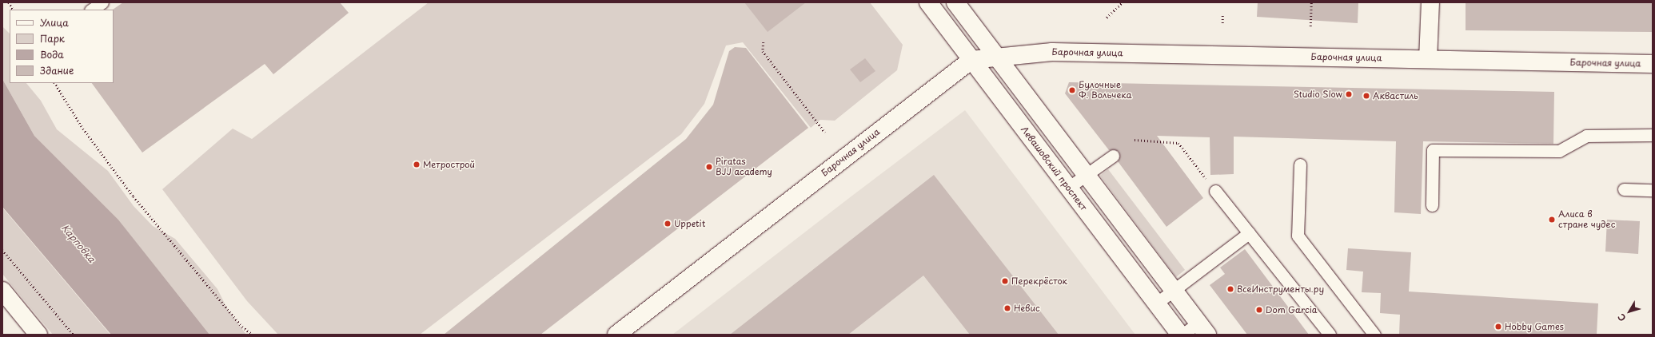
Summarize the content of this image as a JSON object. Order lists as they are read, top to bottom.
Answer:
{
  "streets": {
    "street": ["Барочная улица", "Левашовский проспект"]
  },
  "crossings": [
    ["Барочная улица", "Левашовский проспект"]
  ],
  "water": ["Карповка"],
  "places": [
    "Булочные Ф. Вольчека",
    "Studio Slow",
    "Аквастиль",
    "Метрострой",
    "Piratas BJJ academy",
    "Алиса в стране чудес",
    "Uppetit",
    "Перекрёсток",
    "ВсеИнструменты.ру",
    "Невис",
    "Dom Garcia",
    "Hobby Games"
  ],
  "legend": [
    "Улица",
    "Парк",
    "Вода",
    "Здание"
  ],
  "north": "bottom left"
}
